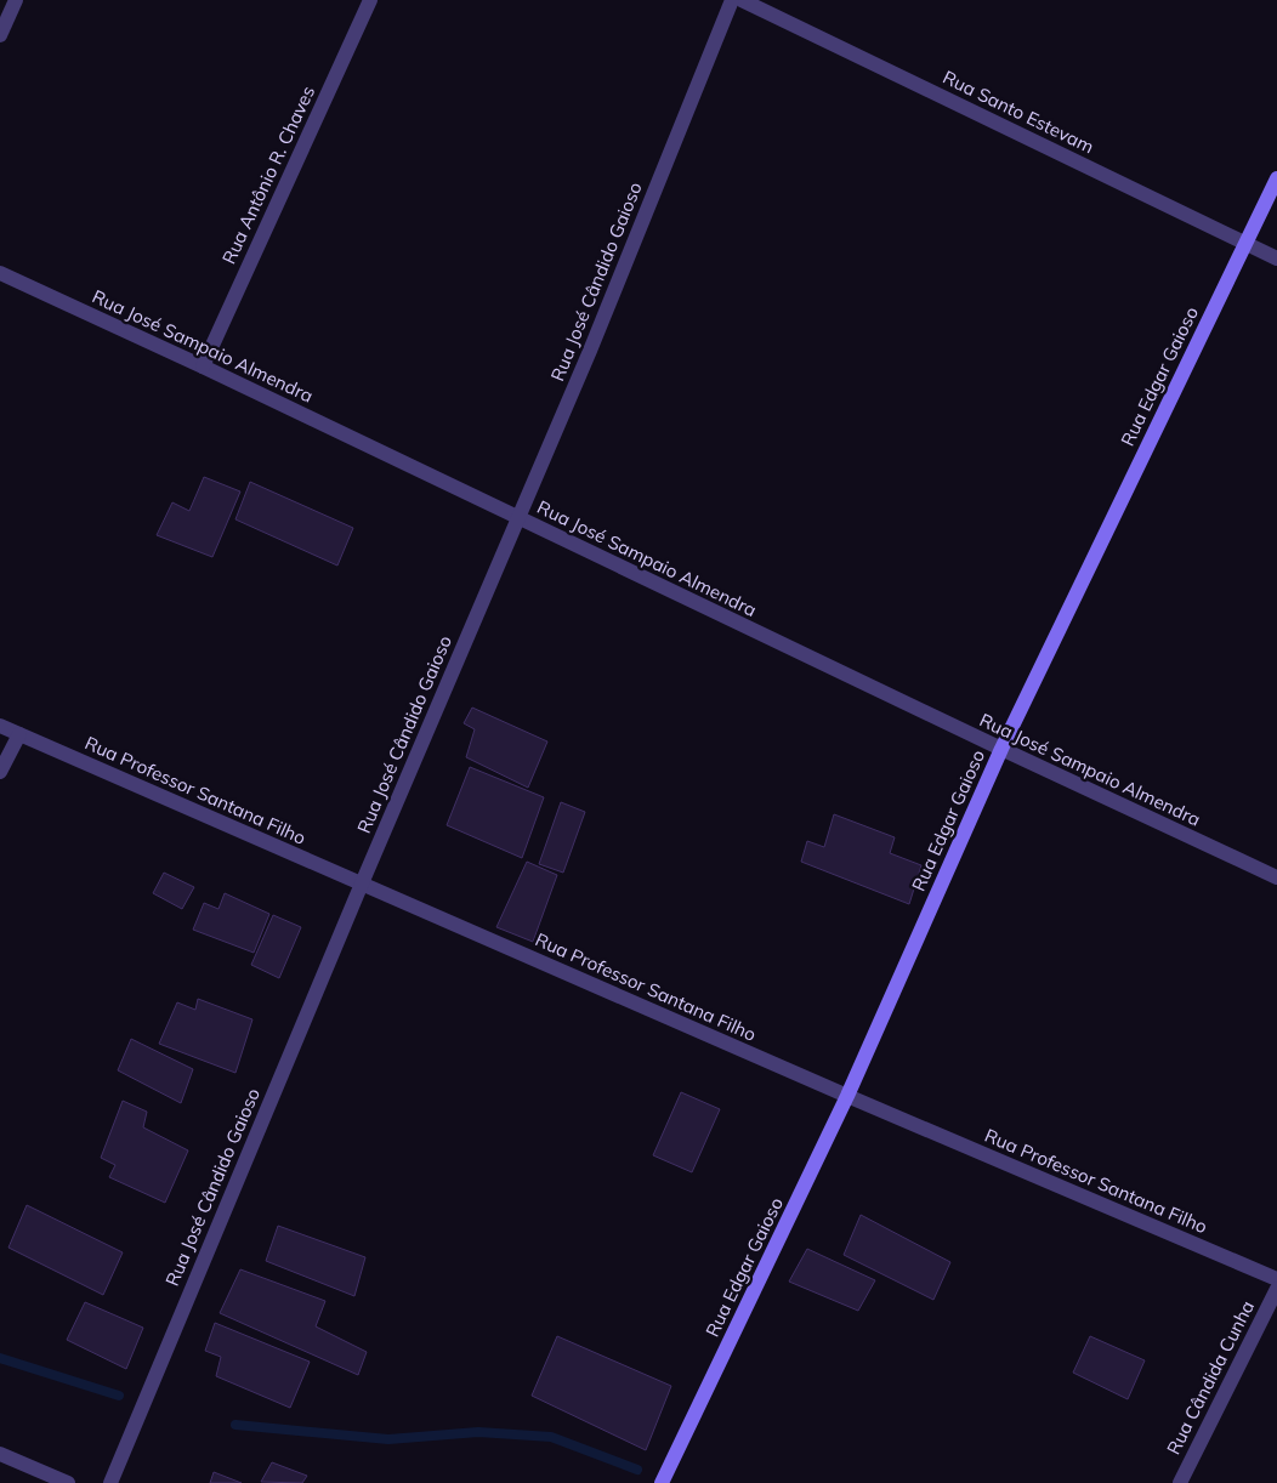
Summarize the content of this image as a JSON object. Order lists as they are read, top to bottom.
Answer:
{
  "streets": {
    "main road": ["Rua Edgar Gaioso"],
    "street": [
      "Rua Santo Estevam",
      "Rua Antônio R. Chaves",
      "Rua José Cândido Gaioso",
      "Rua José Sampaio Almendra",
      "Rua Professor Santana Filho",
      "Rua Cândida Cunha"
    ]
  },
  "crossings": [
    ["Rua Santo Estevam", "Rua Edgar Gaioso"],
    ["Rua Antônio R. Chaves", "Rua José Sampaio Almendra"],
    ["Rua José Cândido Gaioso", "Rua José Sampaio Almendra"],
    ["Rua José Cândido Gaioso", "Rua Professor Santana Filho"],
    ["Rua José Sampaio Almendra", "Rua Edgar Gaioso"],
    ["Rua Edgar Gaioso", "Rua Professor Santana Filho"]
  ]
}
